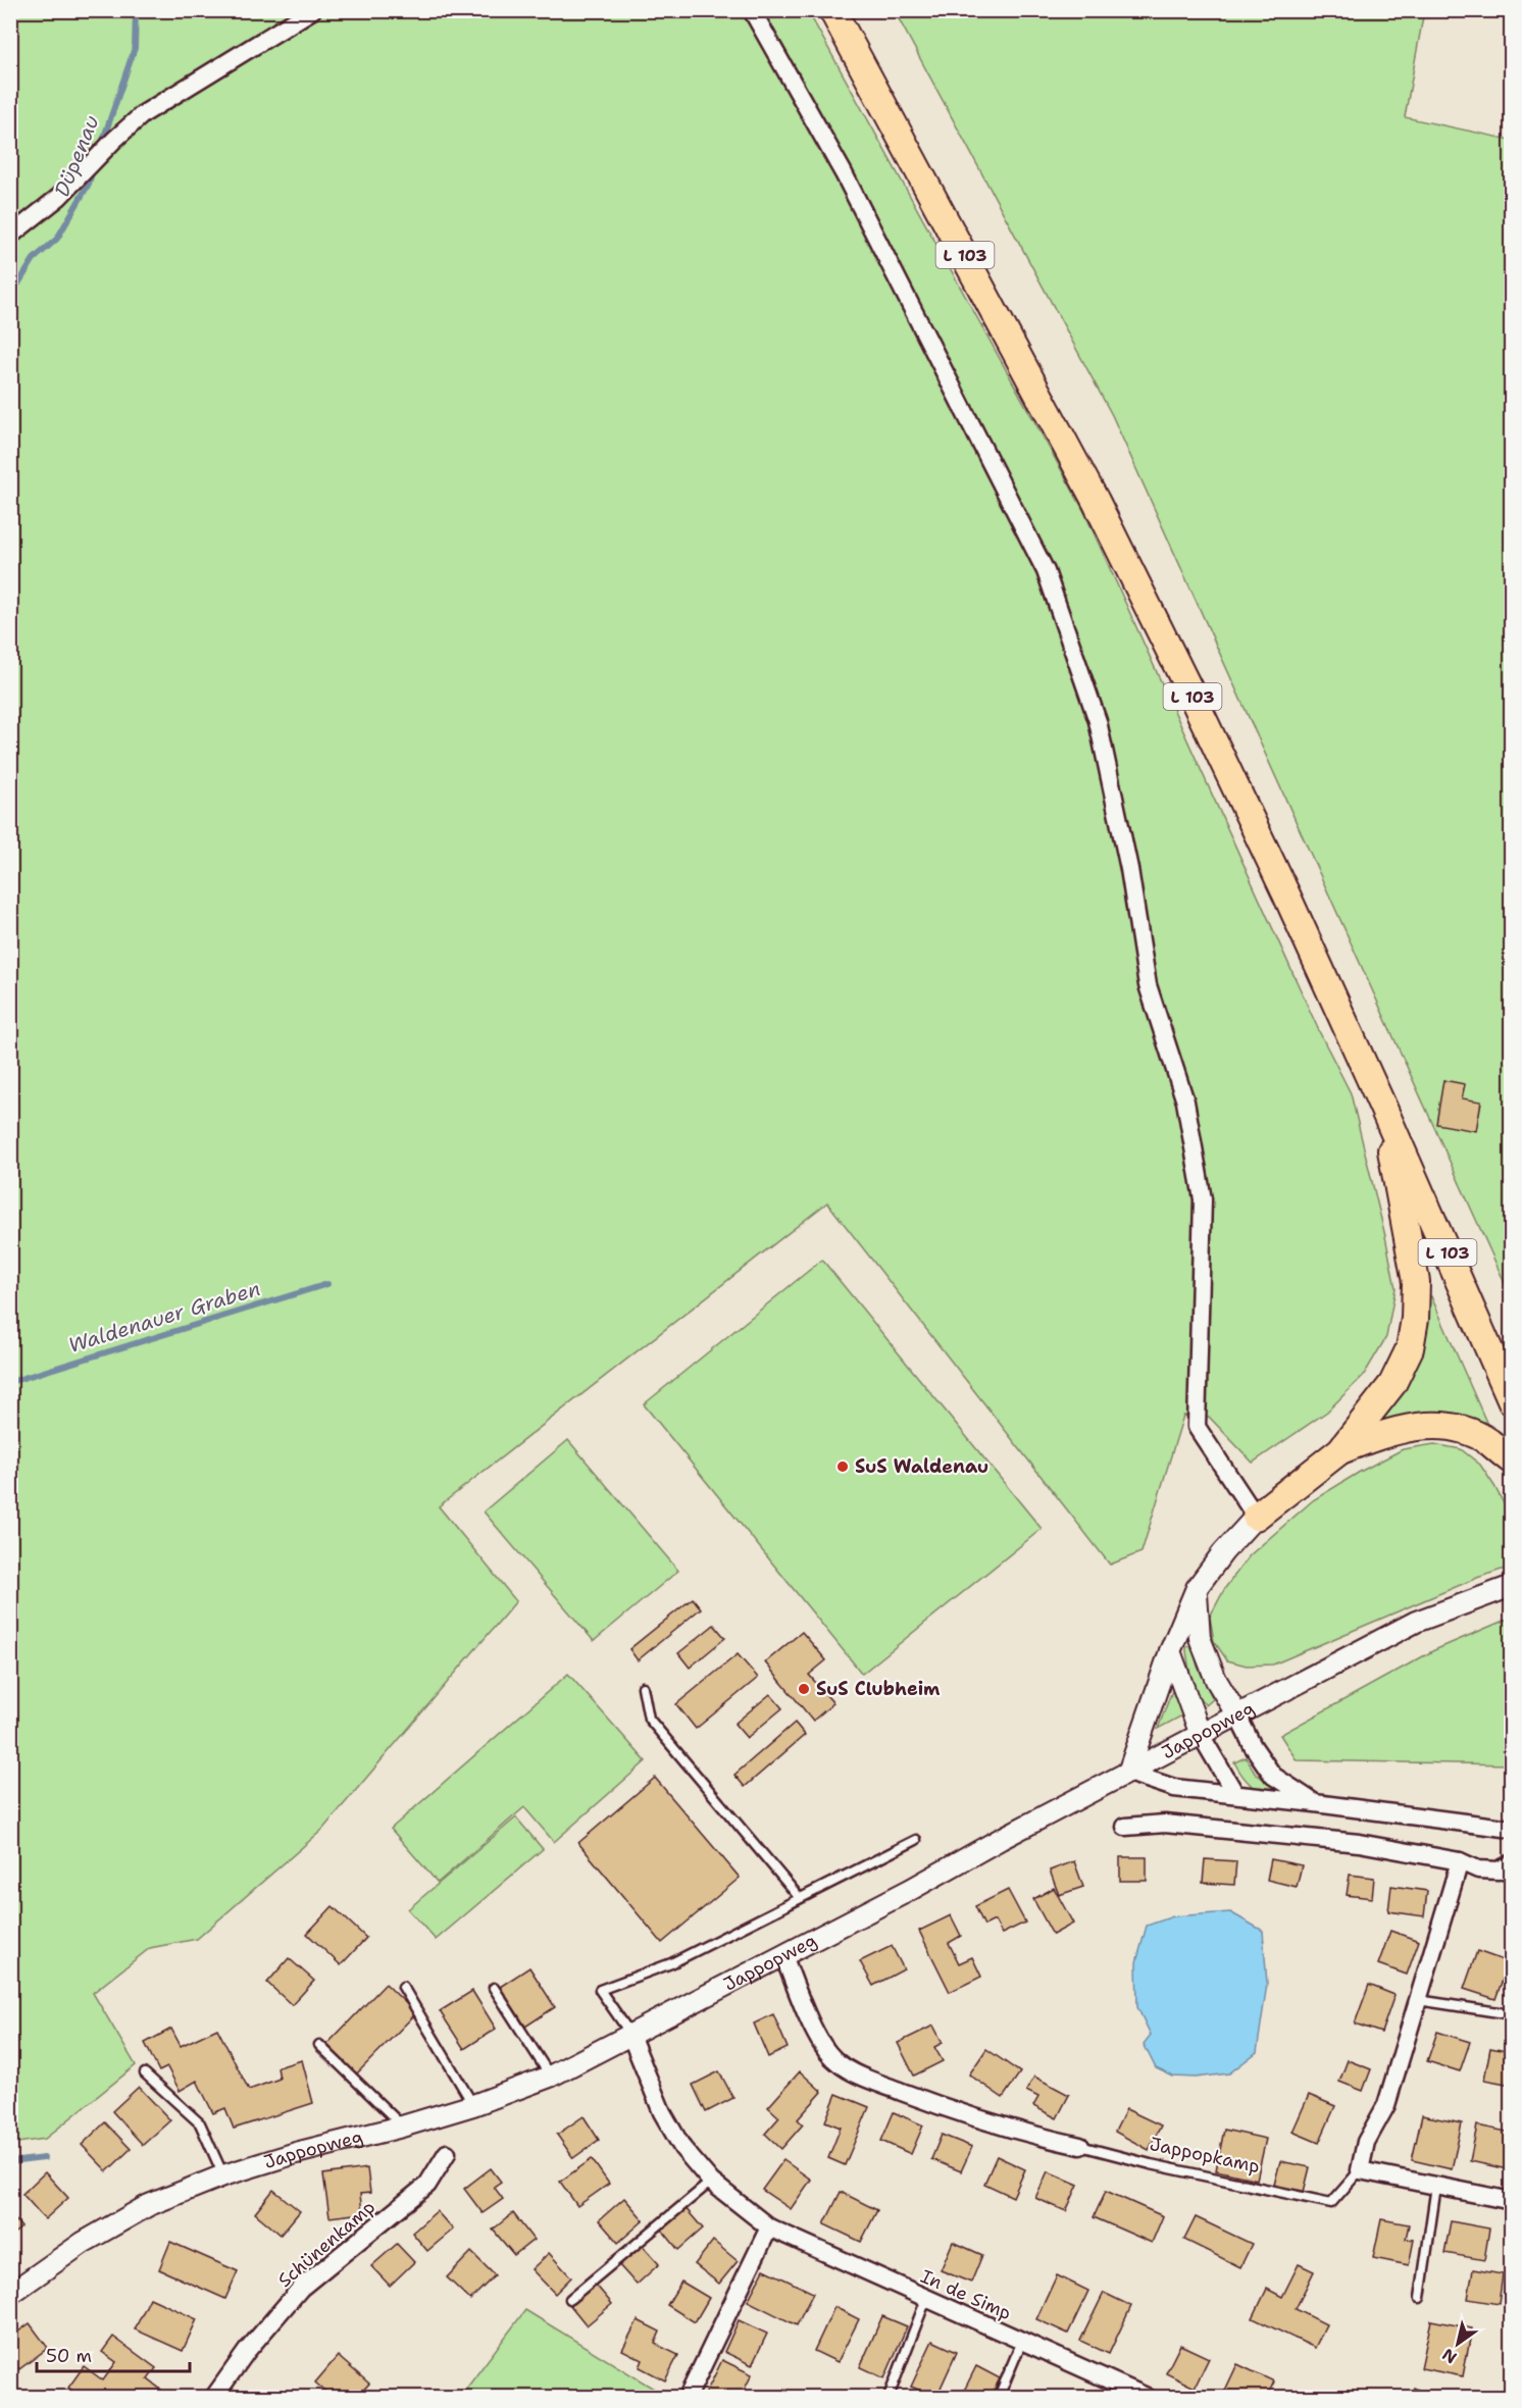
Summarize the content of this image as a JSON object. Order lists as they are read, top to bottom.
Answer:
{
  "streets": {
    "main road": ["L 103"],
    "street": [
      "Jappopweg",
      "Jappopkamp",
      "Schünenkamp",
      "In de Simp"
    ]
  },
  "crossings": [
    ["Jappopweg", "Jappopkamp"],
    ["Jappopweg", "In de Simp"]
  ],
  "water": ["Düpenau", "Waldenauer Graben"],
  "places": ["SuS Waldenau", "SuS Clubheim"],
  "scale_bar": "50 m",
  "north": "bottom left"
}
